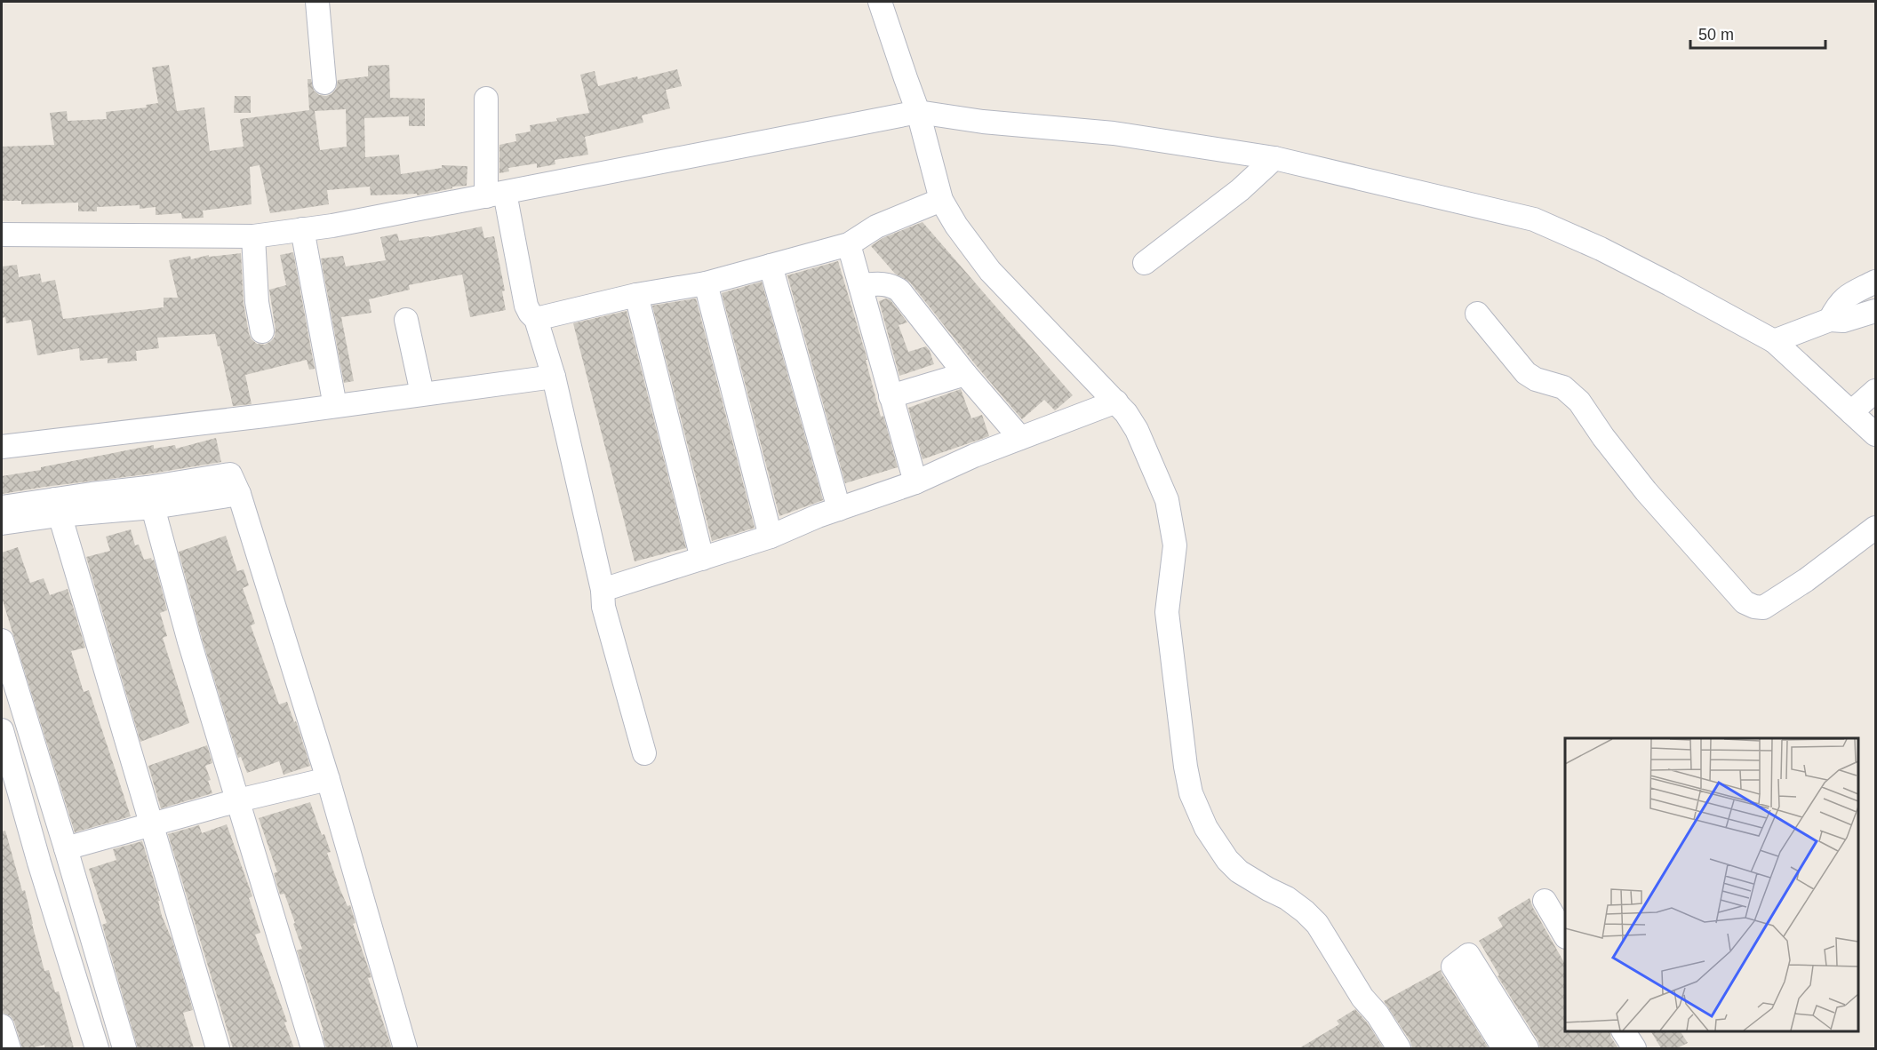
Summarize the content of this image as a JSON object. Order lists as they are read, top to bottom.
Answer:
{
  "scale_bar": "50 m"
}
